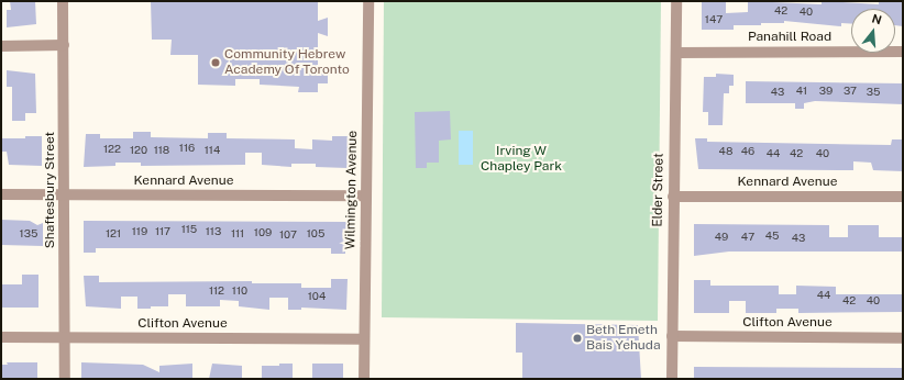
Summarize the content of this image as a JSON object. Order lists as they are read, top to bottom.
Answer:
{
  "streets": {
    "street": [
      "Panahill Road",
      "Kennard Avenue",
      "Shaftesbury Street",
      "Wilmington Avenue",
      "Elder Street",
      "Clifton Avenue"
    ]
  },
  "crossings": [
    ["Panahill Road", "Elder Street"],
    ["Kennard Avenue", "Shaftesbury Street"],
    ["Kennard Avenue", "Wilmington Avenue"],
    ["Kennard Avenue", "Elder Street"],
    ["Shaftesbury Street", "Clifton Avenue"],
    ["Wilmington Avenue", "Clifton Avenue"],
    ["Elder Street", "Clifton Avenue"]
  ],
  "parks": ["Irving W Chapley Park"],
  "places": ["Community Hebrew Academy Of Toronto", "Beth Emeth Bais Yehuda"],
  "house_numbers": [
    "42",
    "40",
    "147",
    "41",
    "39",
    "37",
    "43",
    "35",
    "116",
    "122",
    "120",
    "118",
    "114",
    "48",
    "46",
    "44",
    "42",
    "40",
    "115",
    "119",
    "117",
    "113",
    "109",
    "135",
    "121",
    "111",
    "105",
    "107",
    "45",
    "49",
    "47",
    "43",
    "112",
    "110",
    "44",
    "104",
    "42",
    "40"
  ],
  "north": "top"
}
